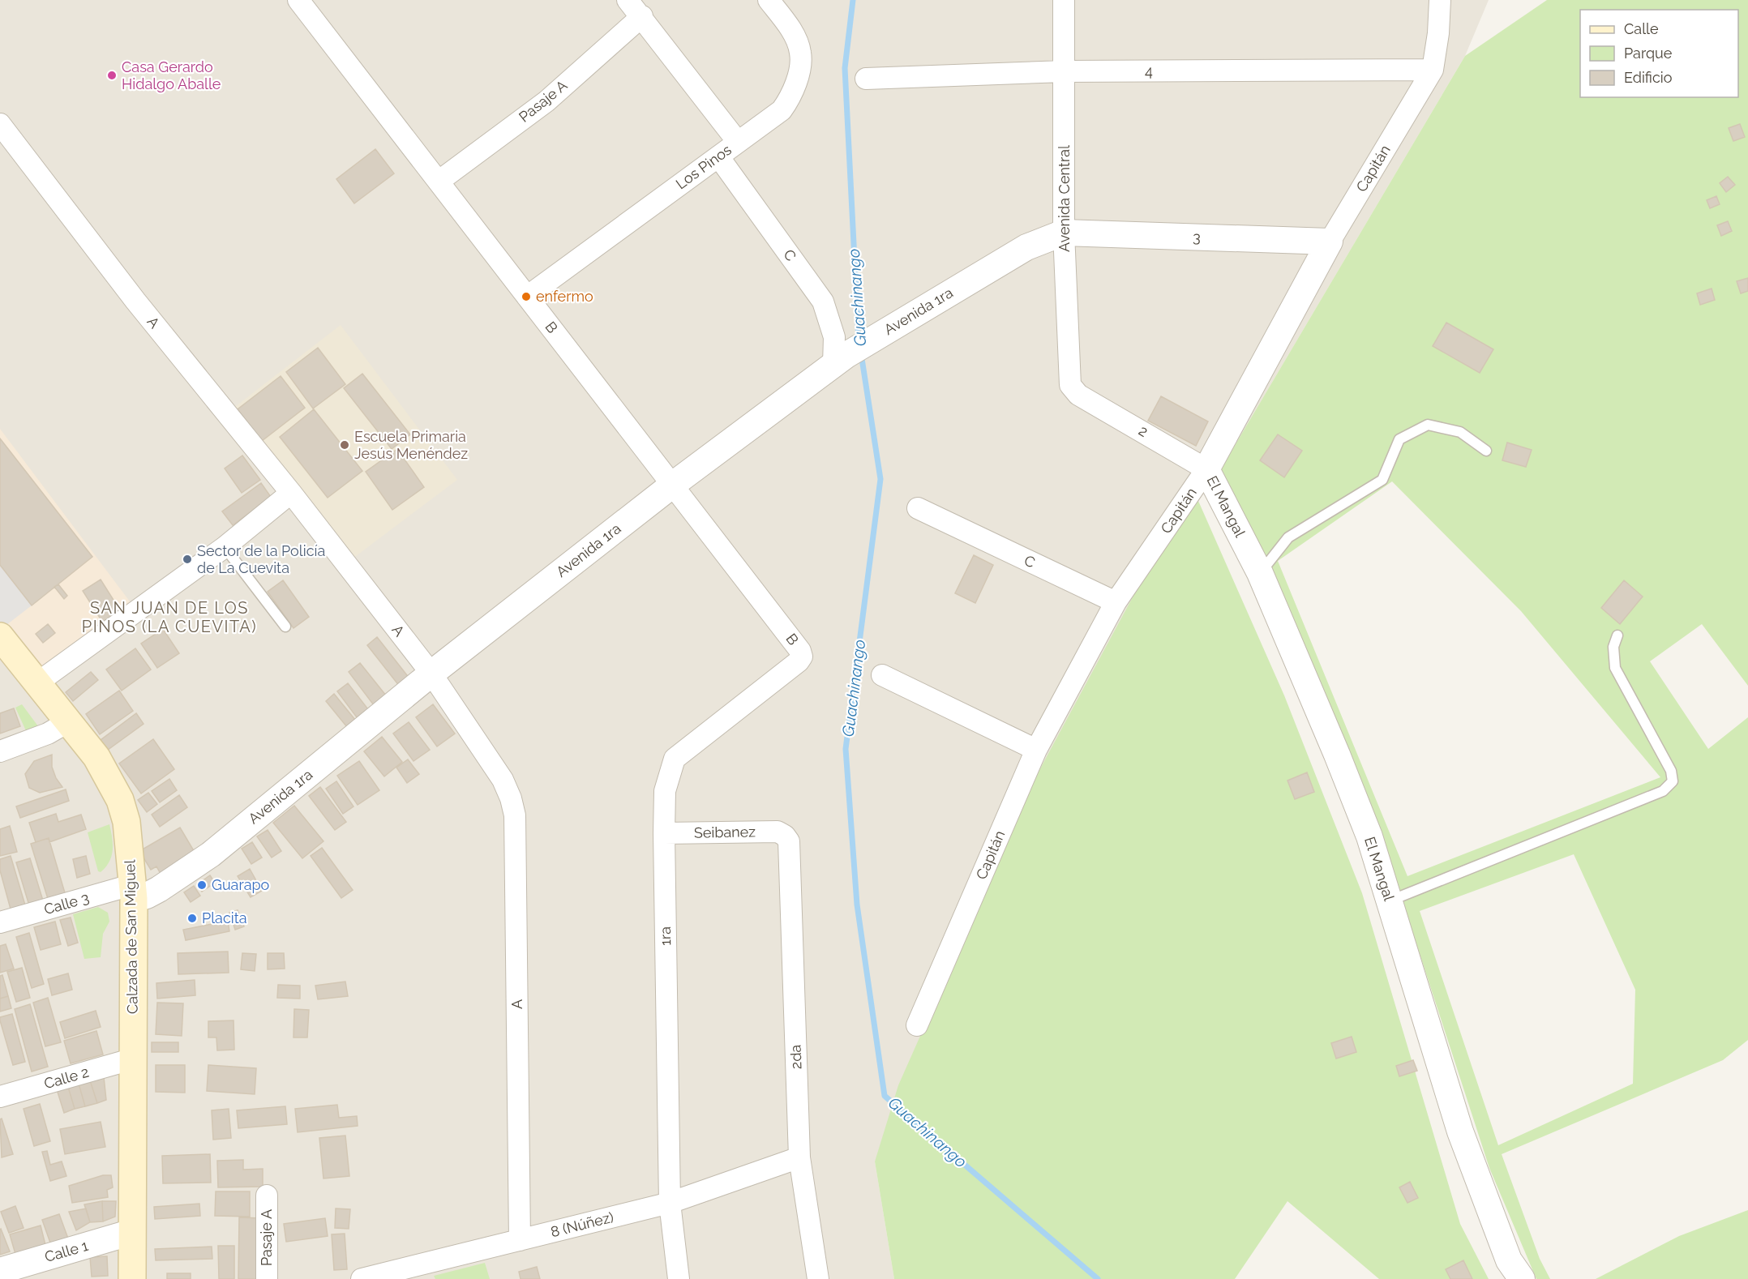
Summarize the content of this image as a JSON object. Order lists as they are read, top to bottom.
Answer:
{
  "streets": {
    "main road": ["Calzada de San Miguel"],
    "street": [
      "4",
      "Pasaje A",
      "Los Pinos",
      "Capitán",
      "Avenida Central",
      "3",
      "C",
      "Avenida 1ra",
      "A",
      "B",
      "2",
      "El Mangal",
      "Seibanez",
      "Calle 3",
      "1ra",
      "2da",
      "Calle 2",
      "8 (Núñez)",
      "Calle 1"
    ]
  },
  "crossings": [
    ["4", "Capitán"],
    ["4", "Avenida Central"],
    ["Pasaje A", "B"],
    ["Los Pinos", "C"],
    ["Los Pinos", "B"],
    ["Capitán", "3"],
    ["Capitán", "C"],
    ["Capitán", "2"],
    ["Capitán", "El Mangal"],
    ["Avenida Central", "3"],
    ["Avenida Central", "Avenida 1ra"],
    ["Avenida Central", "2"],
    ["3", "Avenida 1ra"],
    ["C", "Avenida 1ra"],
    ["Avenida 1ra", "A"],
    ["Avenida 1ra", "B"],
    ["Avenida 1ra", "Calle 3"],
    ["Avenida 1ra", "Calzada de San Miguel"],
    ["A", "8 (Núñez)"],
    ["B", "1ra"],
    ["2", "El Mangal"],
    ["Seibanez", "1ra"],
    ["Seibanez", "2da"],
    ["Calle 3", "Calzada de San Miguel"],
    ["1ra", "8 (Núñez)"],
    ["Calzada de San Miguel", "Calle 2"],
    ["Calzada de San Miguel", "Calle 1"],
    ["2da", "8 (Núñez)"]
  ],
  "districts": ["SAN JUAN DE LOS PINOS (LA CUEVITA)"],
  "water": ["Guachinango"],
  "places": [
    "Casa Gerardo Hidalgo Aballe",
    "enfermo",
    "Escuela Primaria Jesús Menéndez",
    "Sector de la Policía de La Cuevita",
    "Guarapo",
    "Placita"
  ],
  "legend": ["Calle", "Parque", "Edificio"]
}
